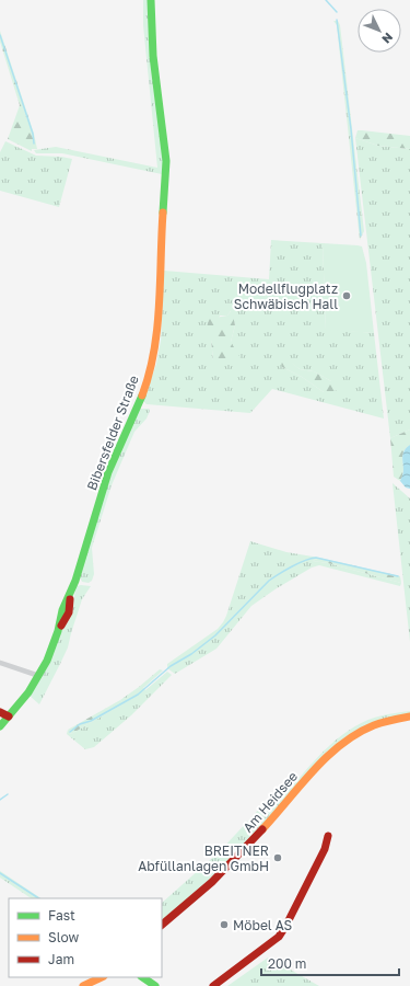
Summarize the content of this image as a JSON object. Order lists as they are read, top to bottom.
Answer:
{
  "streets": {
    "street": ["Bibersfelder Straße", "Am Heidsee"]
  },
  "places": ["Modellflugplatz Schwäbisch Hall", "BREITNER Abfüllanlagen GmbH", "Möbel AS"],
  "legend": ["Fast", "Slow", "Jam"],
  "scale_bar": "200 m",
  "north": "bottom right"
}
